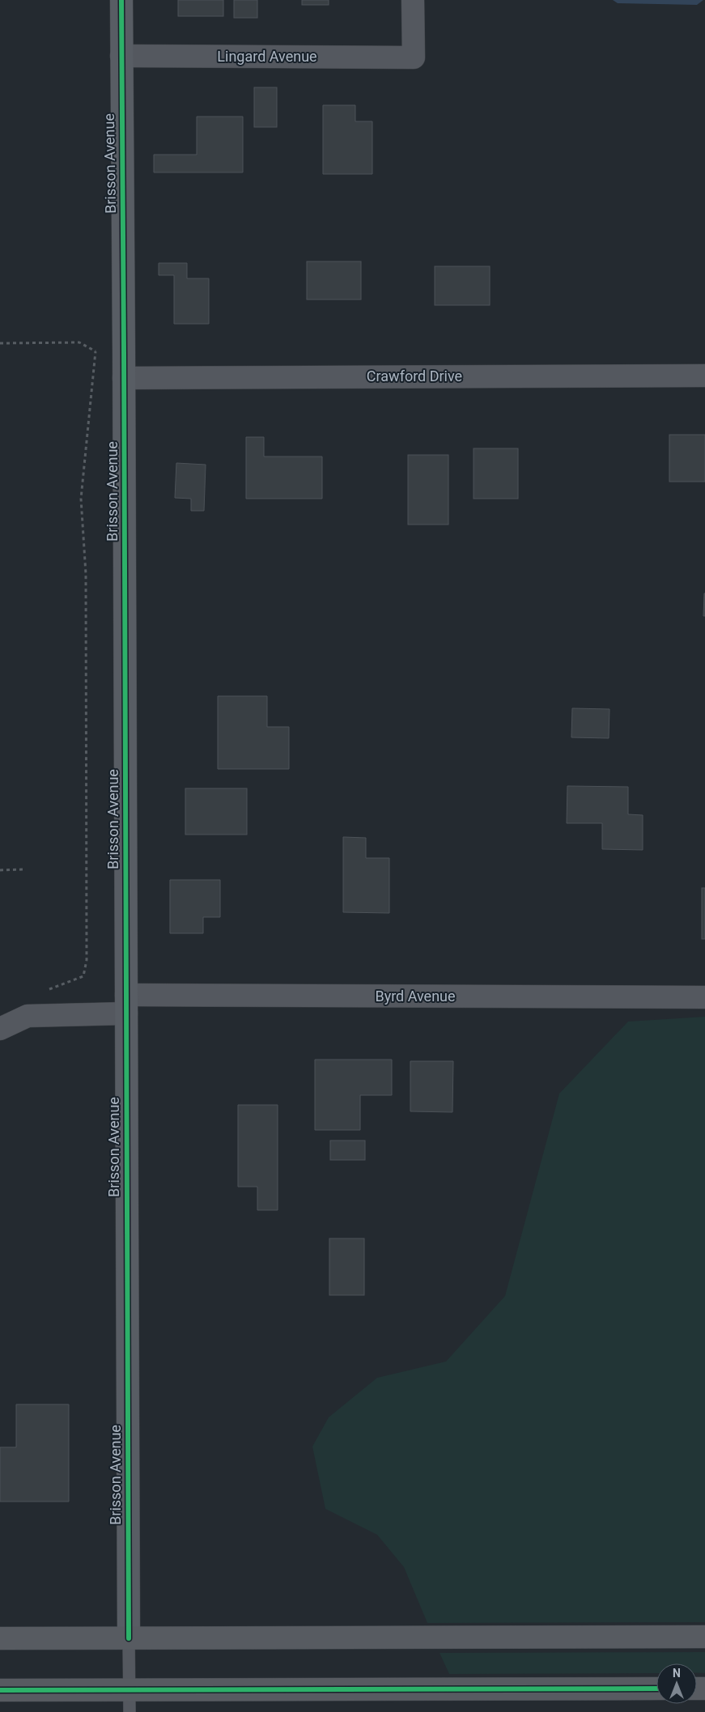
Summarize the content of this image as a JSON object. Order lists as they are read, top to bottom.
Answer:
{
  "streets": {
    "street": [
      "Lingard Avenue",
      "Brisson Avenue",
      "Crawford Drive",
      "Byrd Avenue"
    ]
  },
  "crossings": [
    ["Lingard Avenue", "Brisson Avenue"],
    ["Brisson Avenue", "Crawford Drive"],
    ["Brisson Avenue", "Byrd Avenue"]
  ],
  "north": "top"
}
